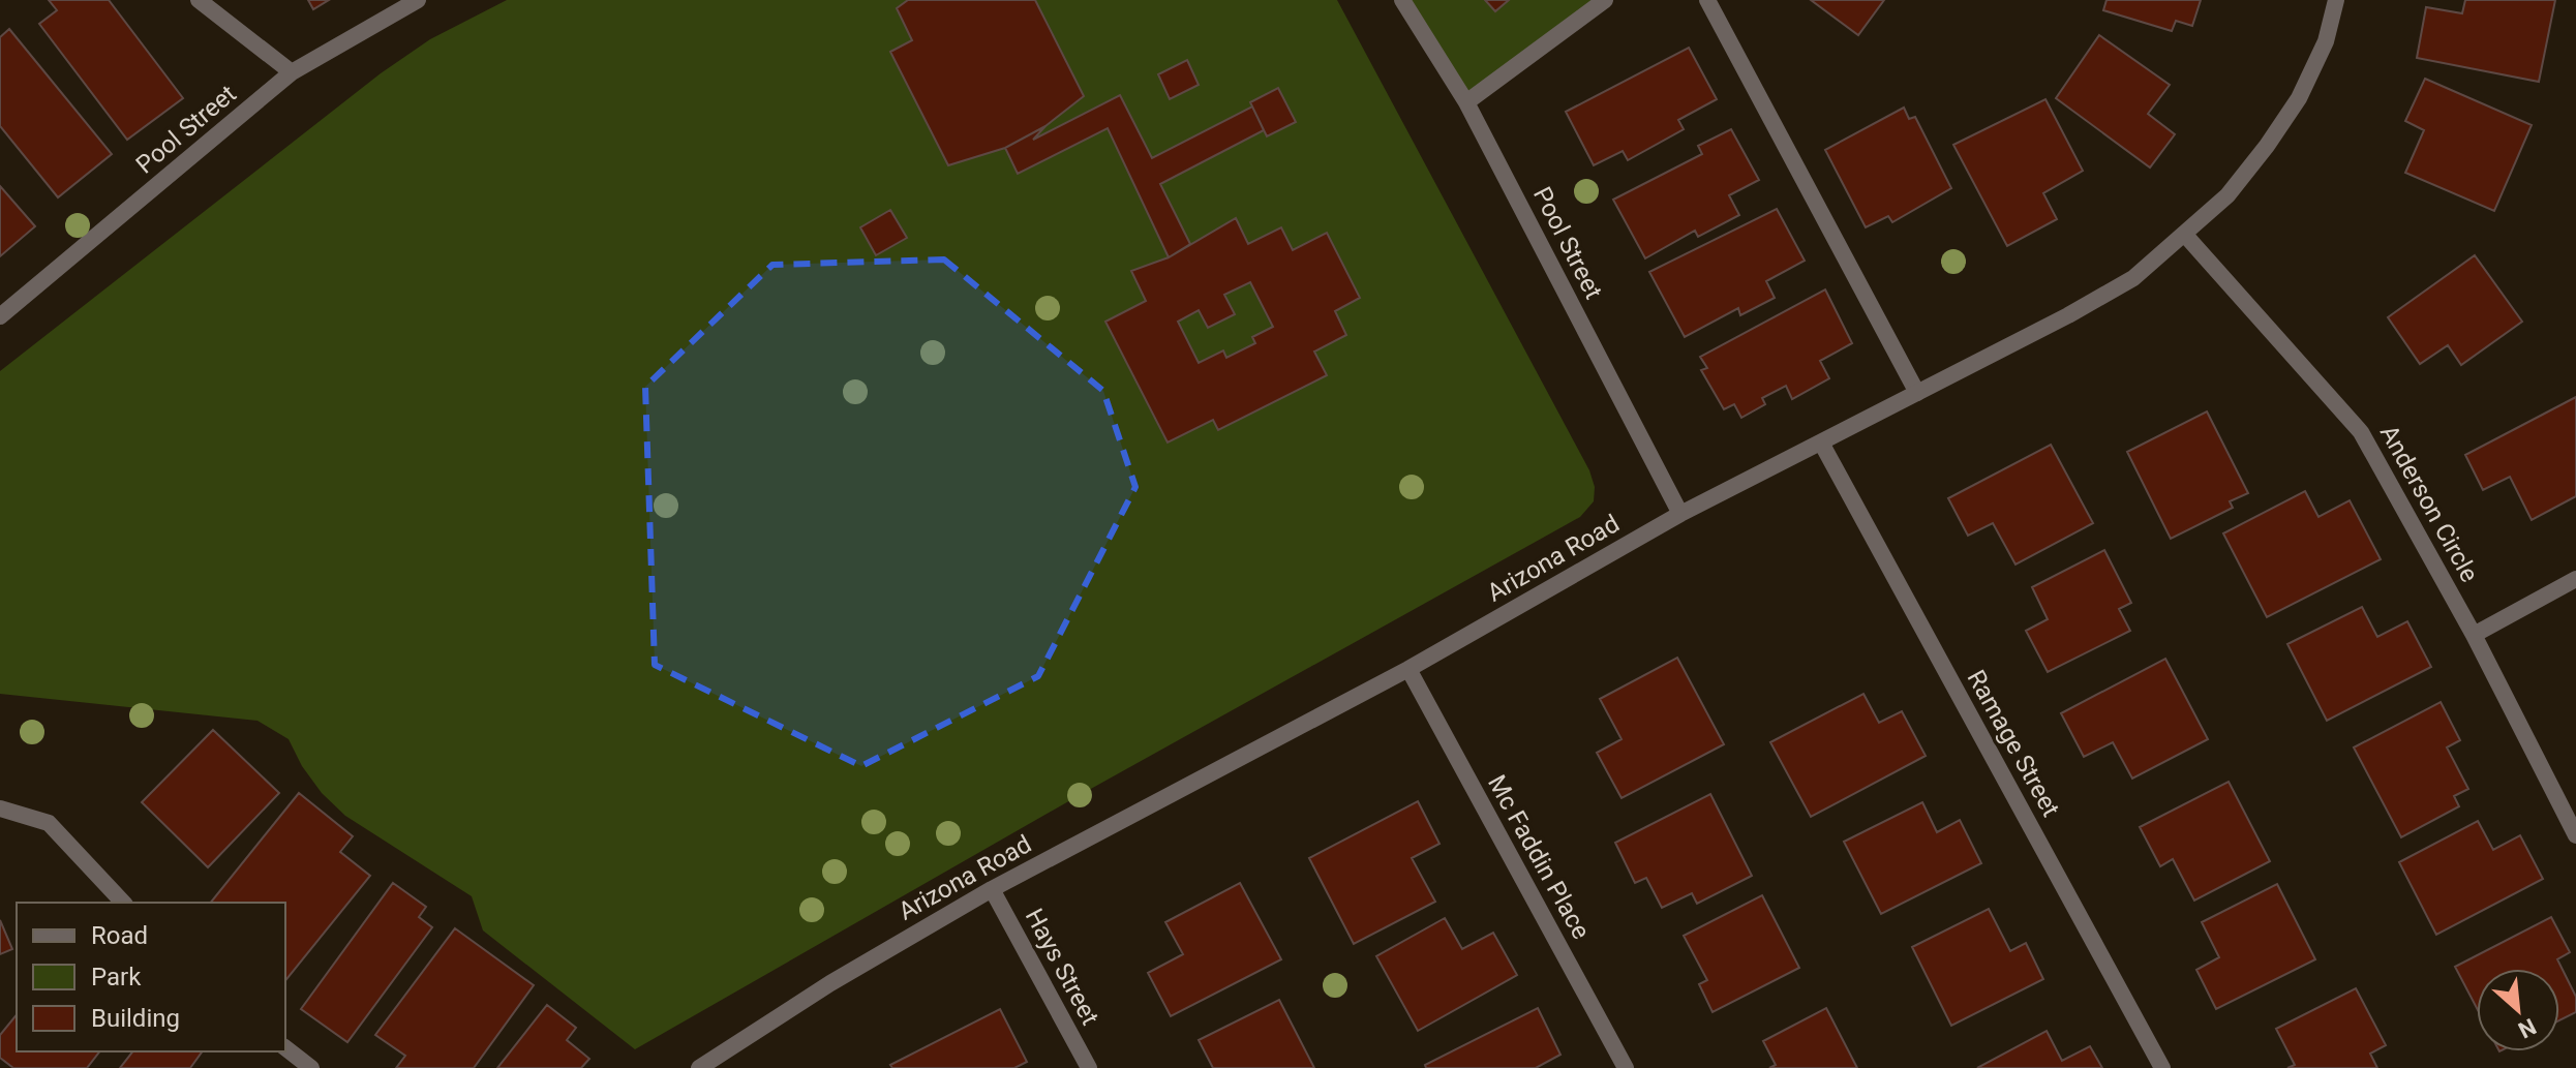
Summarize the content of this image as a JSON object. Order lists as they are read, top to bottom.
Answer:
{
  "streets": {
    "street": [
      "Pool Street",
      "Anderson Circle",
      "Arizona Road",
      "Ramage Street",
      "Mc Faddin Place",
      "Hays Street"
    ]
  },
  "crossings": [
    ["Pool Street", "Arizona Road"],
    ["Anderson Circle", "Arizona Road"],
    ["Arizona Road", "Ramage Street"],
    ["Arizona Road", "Mc Faddin Place"],
    ["Arizona Road", "Hays Street"]
  ],
  "legend": ["Road", "Park", "Building"],
  "north": "bottom right"
}
